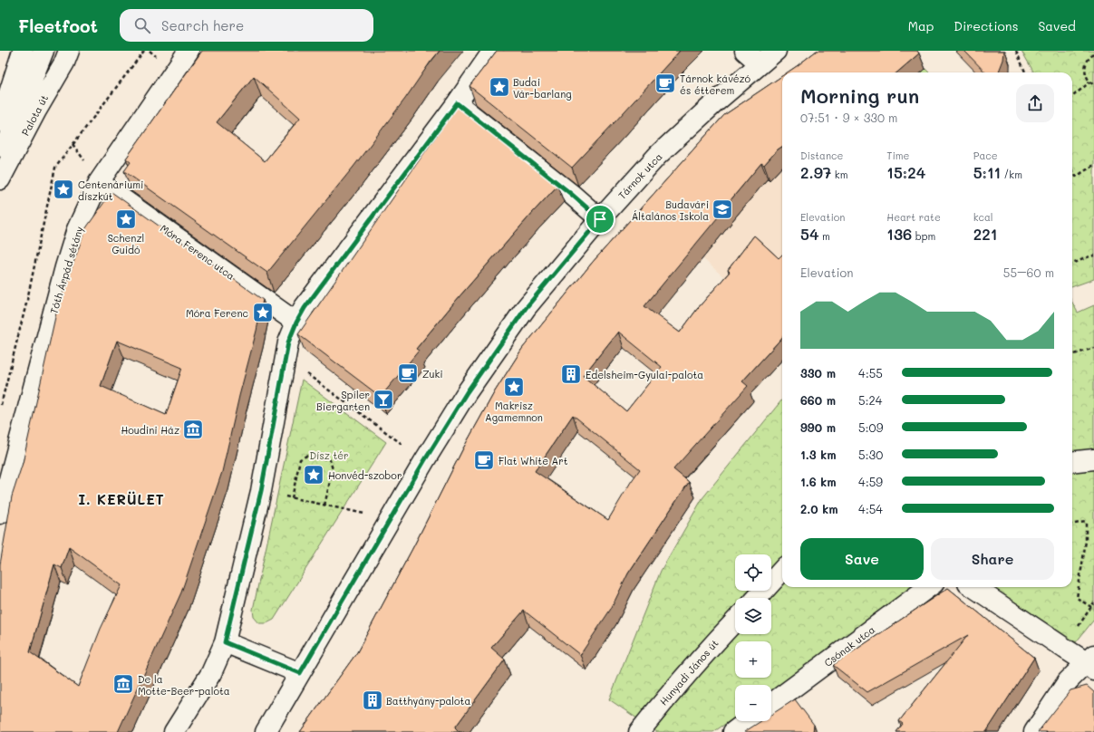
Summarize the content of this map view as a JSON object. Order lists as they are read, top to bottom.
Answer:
{
  "streets": {
    "street": [
      "Palota út",
      "Tárnok utca",
      "Móra Ferenc utca",
      "Tóth Árpád sétány",
      "Csónak utca",
      "Hunyadi János út"
    ]
  },
  "crossings": [
    ["Móra Ferenc utca", "Tóth Árpád sétány"]
  ],
  "districts": ["I. KERÜLET"],
  "parks": ["Dísz tér"],
  "places": {
    "cafe": ["Tárnok kávézó és étterem", "Zuki", "Flat White Art"],
    "place": [
      "Budai Vár-barlang",
      "Centenáriumi díszkút",
      "Schenzl Guidó",
      "Móra Ferenc",
      "Makrisz Agamemnon",
      "Honvéd-szobor"
    ],
    "school or university": ["Budavári Általános Iskola"],
    "building": ["Edelsheim-Gyulai-palota", "Batthyány-palota"],
    "bar": ["Spíler Biergarten"],
    "museum": ["Houdini Ház", "De la Motte-Beer-palota"]
  },
  "page": {
    "header": "Fleetfoot",
    "search": "Search here",
    "nav": ["Map", "Directions", "Saved"],
    "heading": ["Morning run", "07:51 · 9 × 330 m"],
    "stats": [
      ["Distance", "2.97 km"],
      ["Time", "15:24"],
      ["Pace", "5:11 /km"],
      ["Elevation", "54 m"],
      ["Heart rate", "136 bpm"],
      ["kcal", "221"]
    ],
    "chart": ["Elevation", "55–60 m"],
    "list": [
      {
        "name": "330 m",
        "note": "4:55"
      },
      {
        "name": "660 m",
        "note": "5:24"
      },
      {
        "name": "990 m",
        "note": "5:09"
      },
      {
        "name": "1.3 km",
        "note": "5:30"
      },
      {
        "name": "1.6 km",
        "note": "4:59"
      },
      {
        "name": "2.0 km",
        "note": "4:54"
      }
    ],
    "buttons": ["Save", "Share"],
    "map_buttons": ["+", "−"]
  }
}
